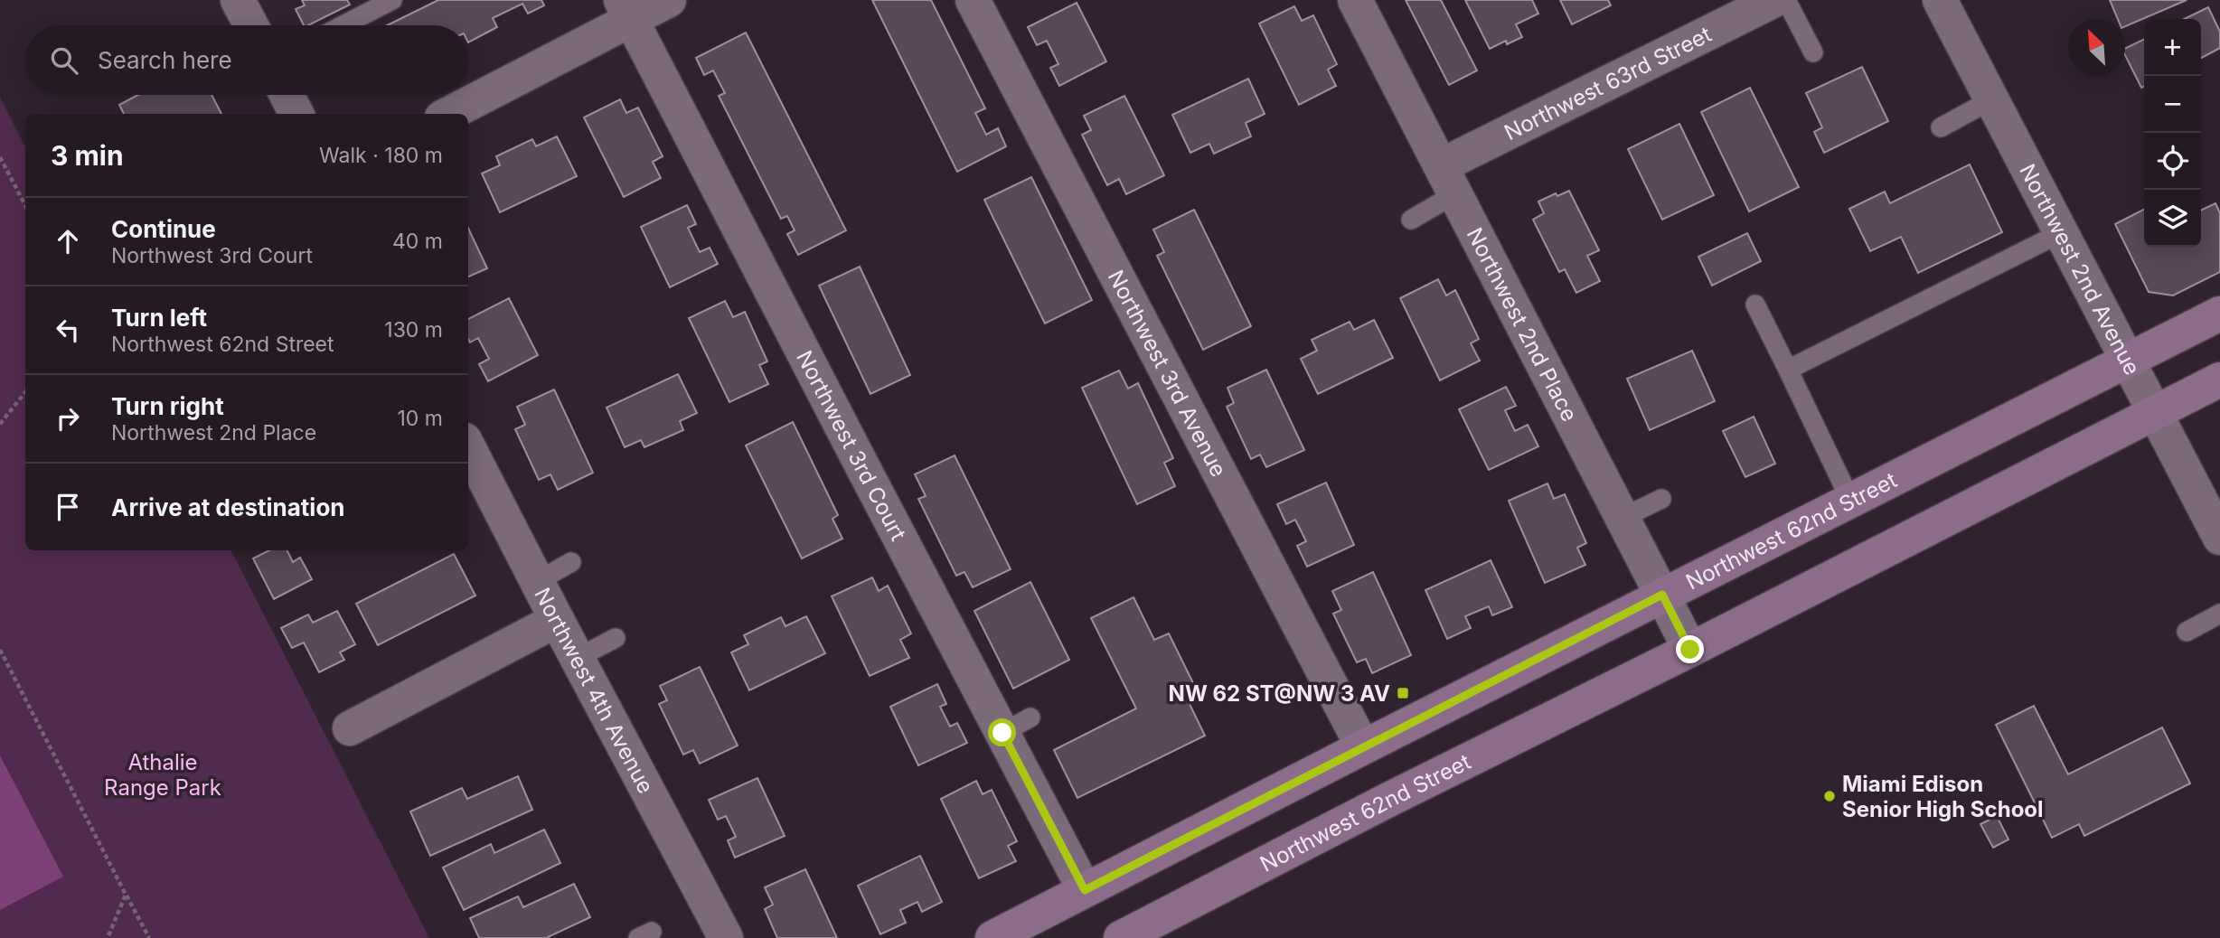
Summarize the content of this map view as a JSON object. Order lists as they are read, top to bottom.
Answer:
{
  "streets": {
    "main road": ["Northwest 62nd Street"],
    "street": [
      "Northwest 63rd Street",
      "Northwest 2nd Avenue",
      "Northwest 2nd Place",
      "Northwest 3rd Avenue",
      "Northwest 3rd Court",
      "Northwest 4th Avenue"
    ]
  },
  "crossings": [
    ["Northwest 63rd Street", "Northwest 2nd Place"],
    ["Northwest 2nd Avenue", "Northwest 62nd Street"],
    ["Northwest 2nd Place", "Northwest 62nd Street"],
    ["Northwest 3rd Avenue", "Northwest 62nd Street"],
    ["Northwest 3rd Court", "Northwest 62nd Street"]
  ],
  "parks": ["Athalie Range Park"],
  "places": {
    "transit": ["NW 62 ST@NW 3 AV"],
    "other": ["Miami Edison Senior High School"]
  },
  "north": "top left",
  "page": {
    "map_buttons": ["+", "−"],
    "search": "Search here",
    "heading": ["3 min", "Walk · 180 m"],
    "list": [
      ["Continue", "Northwest 3rd Court", "40 m"],
      ["Turn left", "Northwest 62nd Street", "130 m"],
      ["Turn right", "Northwest 2nd Place", "10 m"],
      "Arrive at destination"
    ]
  }
}
